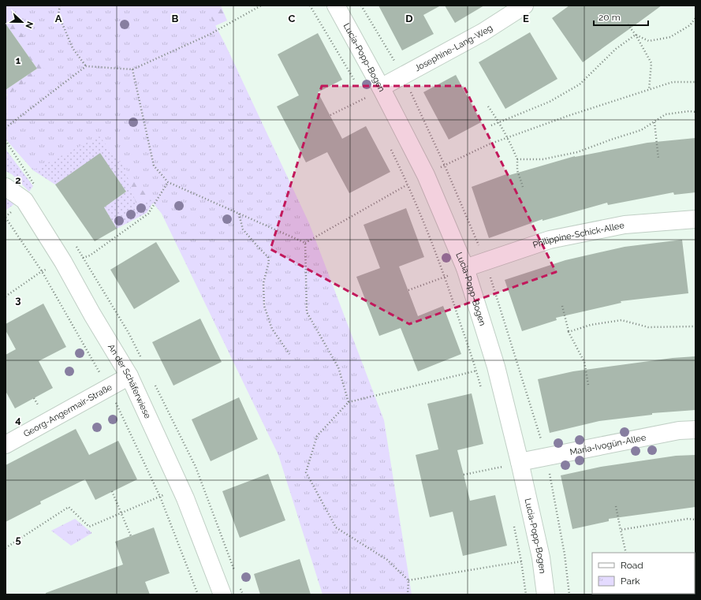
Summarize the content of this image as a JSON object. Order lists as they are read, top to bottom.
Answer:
{
  "streets": {
    "street": [
      "Josephine-Lang-Weg",
      "Lucia-Popp-Bogen",
      "Philippine-Schick-Allee",
      "An der Schäferwiese",
      "Georg-Angermair-Straße",
      "Maria-Ivogün-Allee"
    ]
  },
  "crossings": [
    ["Josephine-Lang-Weg", "Lucia-Popp-Bogen"],
    ["Lucia-Popp-Bogen", "Philippine-Schick-Allee"],
    ["Lucia-Popp-Bogen", "Maria-Ivogün-Allee"],
    ["An der Schäferwiese", "Georg-Angermair-Straße"]
  ],
  "legend": ["Road", "Park"],
  "scale_bar": "20 m",
  "north": "right",
  "grid": {
    "columns": [
      "A",
      "B",
      "C",
      "D",
      "E"
    ],
    "rows": [
      "1",
      "2",
      "3",
      "4",
      "5"
    ]
  }
}
